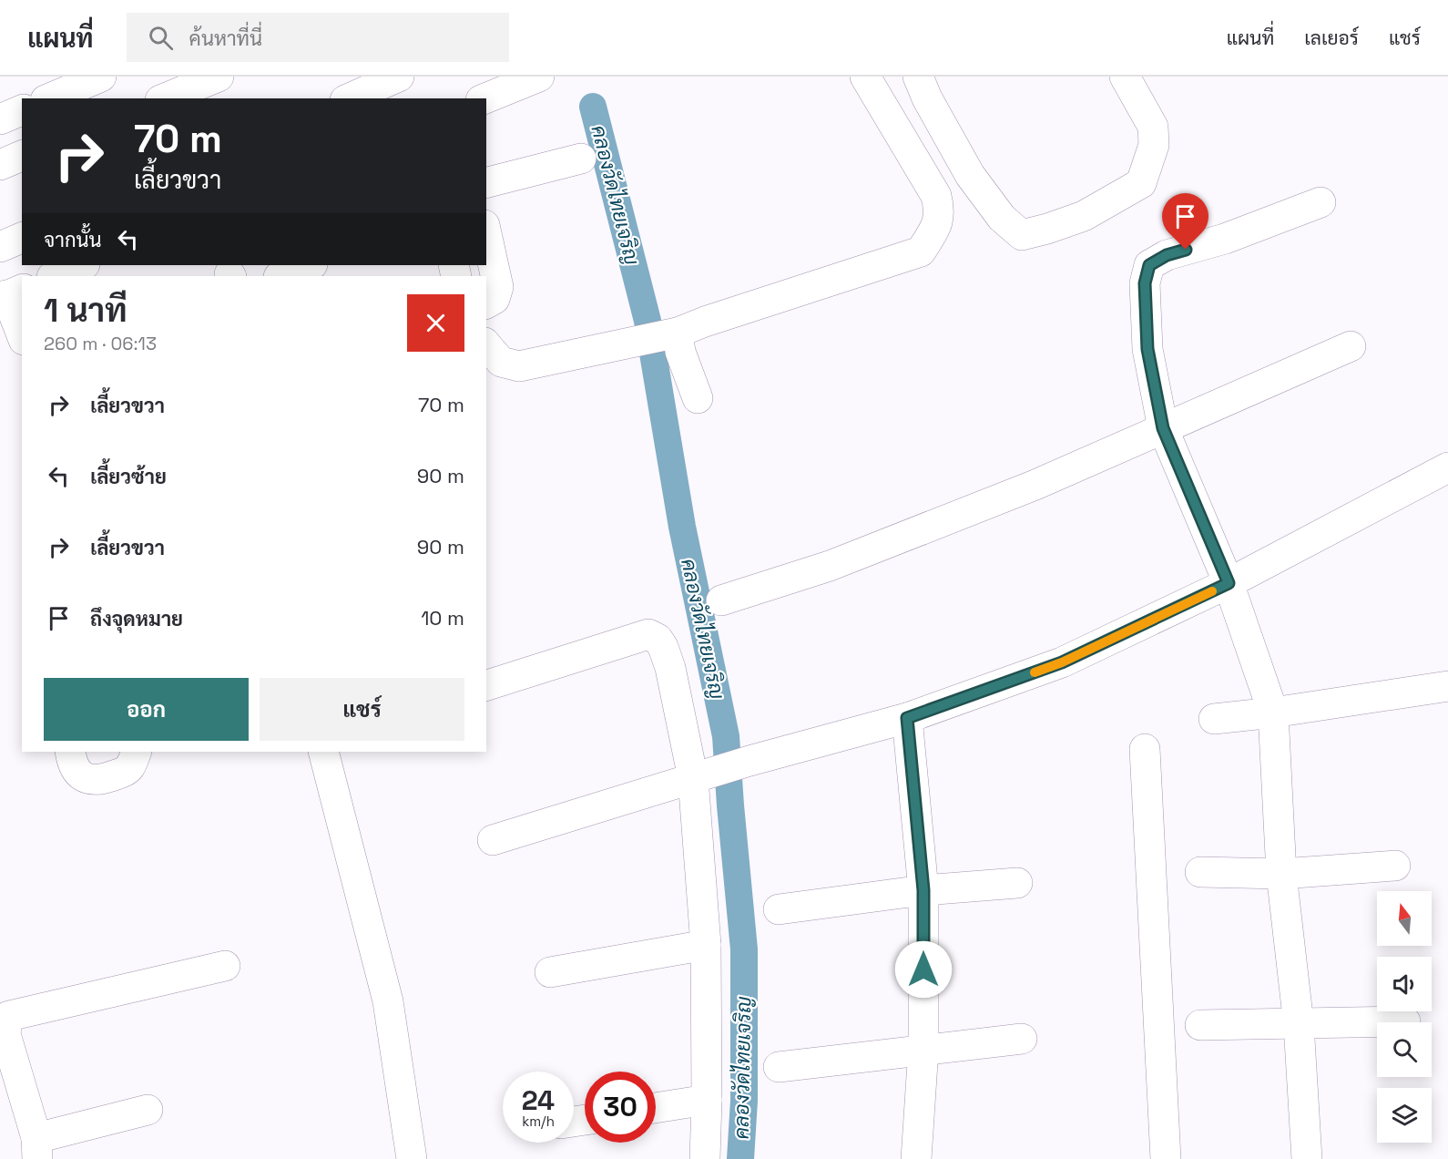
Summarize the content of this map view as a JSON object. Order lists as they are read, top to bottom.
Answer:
{
  "water": ["คลองวัดไทยเจริญ"],
  "north": "top",
  "page": {
    "header": "แผนที่",
    "search": "ค้นหาที่นี่",
    "nav": ["แผนที่", "เลเยอร์", "แชร์"],
    "turn": ["70 m", "เลี้ยวขวา"],
    "then": "จากนั้น",
    "heading": ["1 นาที", "260 m · 06:13"],
    "list": [
      {
        "name": "เลี้ยวขวา",
        "value": "70 m"
      },
      {
        "name": "เลี้ยวซ้าย",
        "value": "90 m"
      },
      {
        "name": "เลี้ยวขวา",
        "value": "90 m"
      },
      {
        "name": "ถึงจุดหมาย",
        "value": "10 m"
      }
    ],
    "buttons": ["ออก", "แชร์"],
    "speed": "24 km/h",
    "limit": "30"
  }
}
